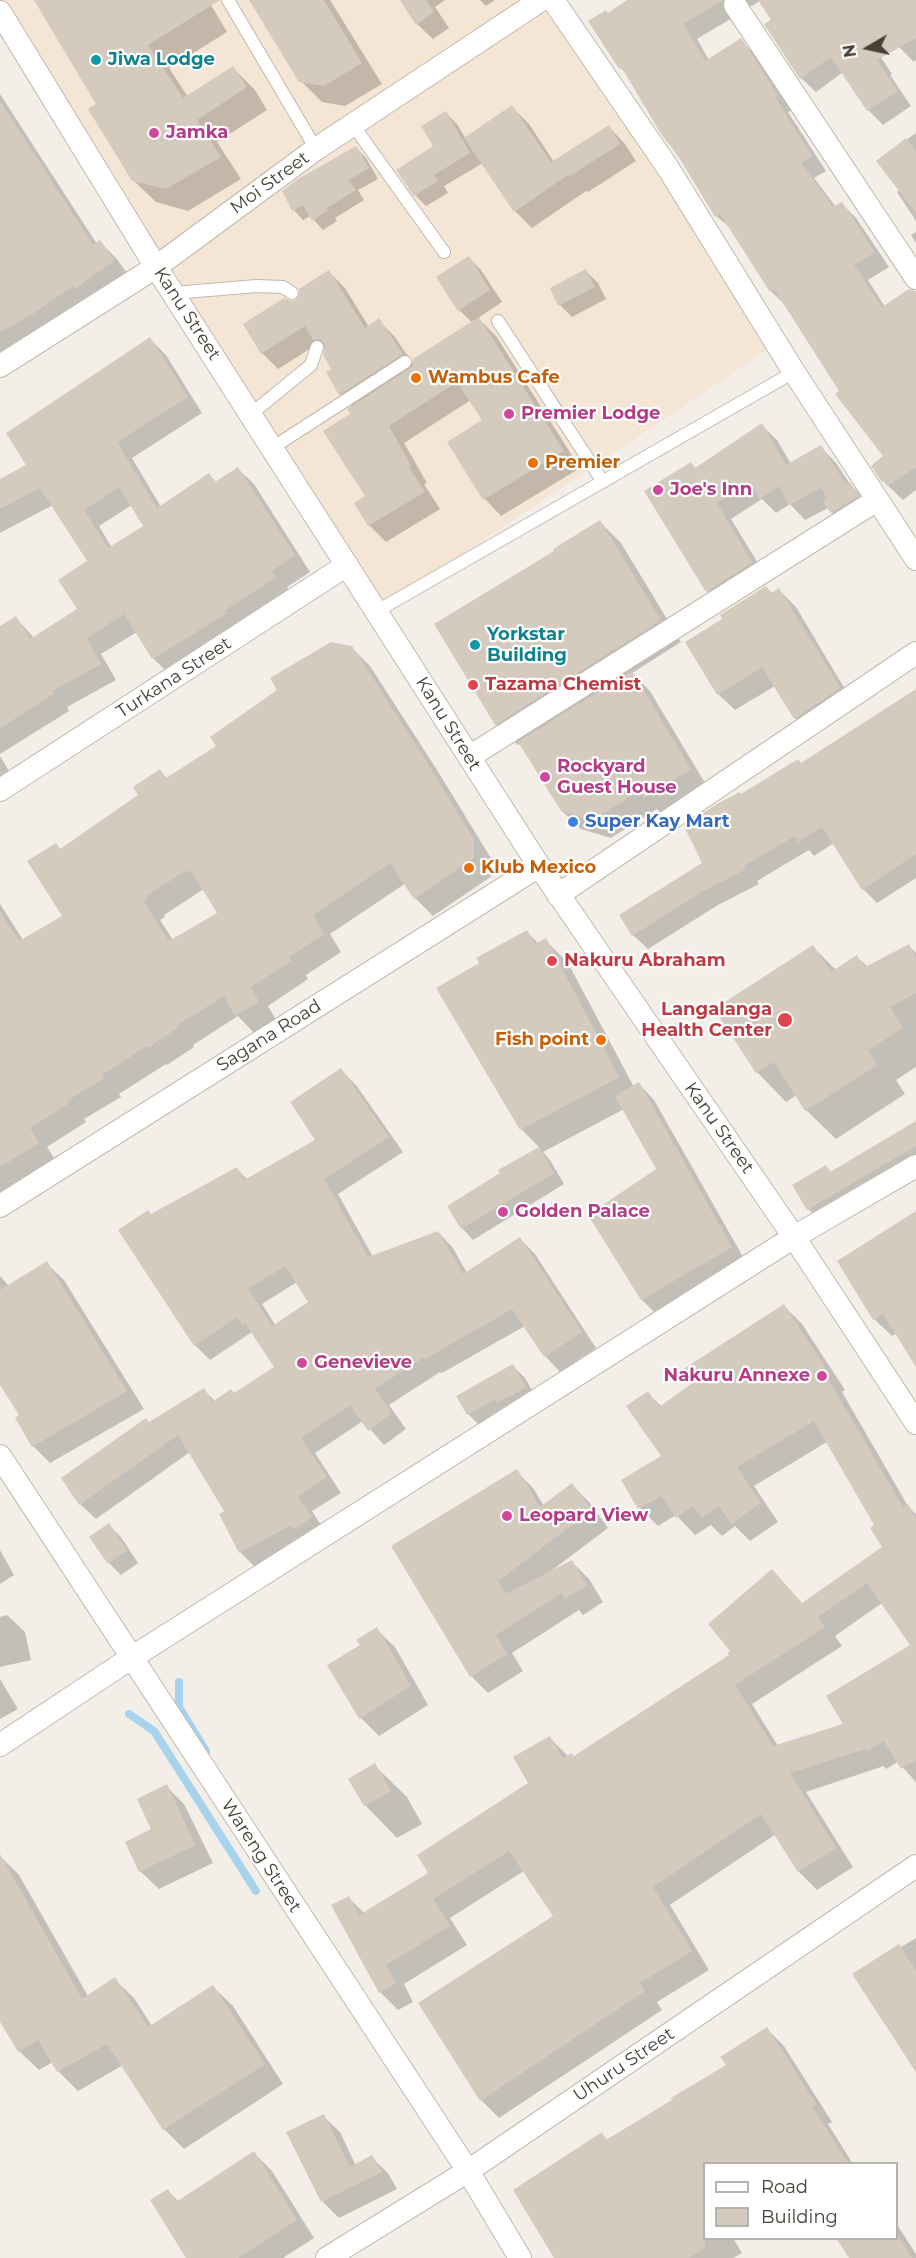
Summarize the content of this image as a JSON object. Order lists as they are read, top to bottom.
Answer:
{
  "streets": {
    "street": [
      "Moi Street",
      "Kanu Street",
      "Turkana Street",
      "Sagana Road",
      "Wareng Street",
      "Uhuru Street"
    ]
  },
  "crossings": [
    ["Moi Street", "Kanu Street"],
    ["Kanu Street", "Turkana Street"],
    ["Kanu Street", "Sagana Road"],
    ["Wareng Street", "Uhuru Street"]
  ],
  "places": [
    "Jiwa Lodge",
    "Jamka",
    "Wambus Cafe",
    "Premier Lodge",
    "Premier",
    "Joe's Inn",
    "Yorkstar Building",
    "Tazama Chemist",
    "Rockyard Guest House",
    "Super Kay Mart",
    "Klub Mexico",
    "Nakuru Abraham",
    "Langalanga Health Center",
    "Fish point",
    "Golden Palace",
    "Genevieve",
    "Nakuru Annexe",
    "Leopard View"
  ],
  "legend": ["Road", "Building"],
  "north": "left"
}
